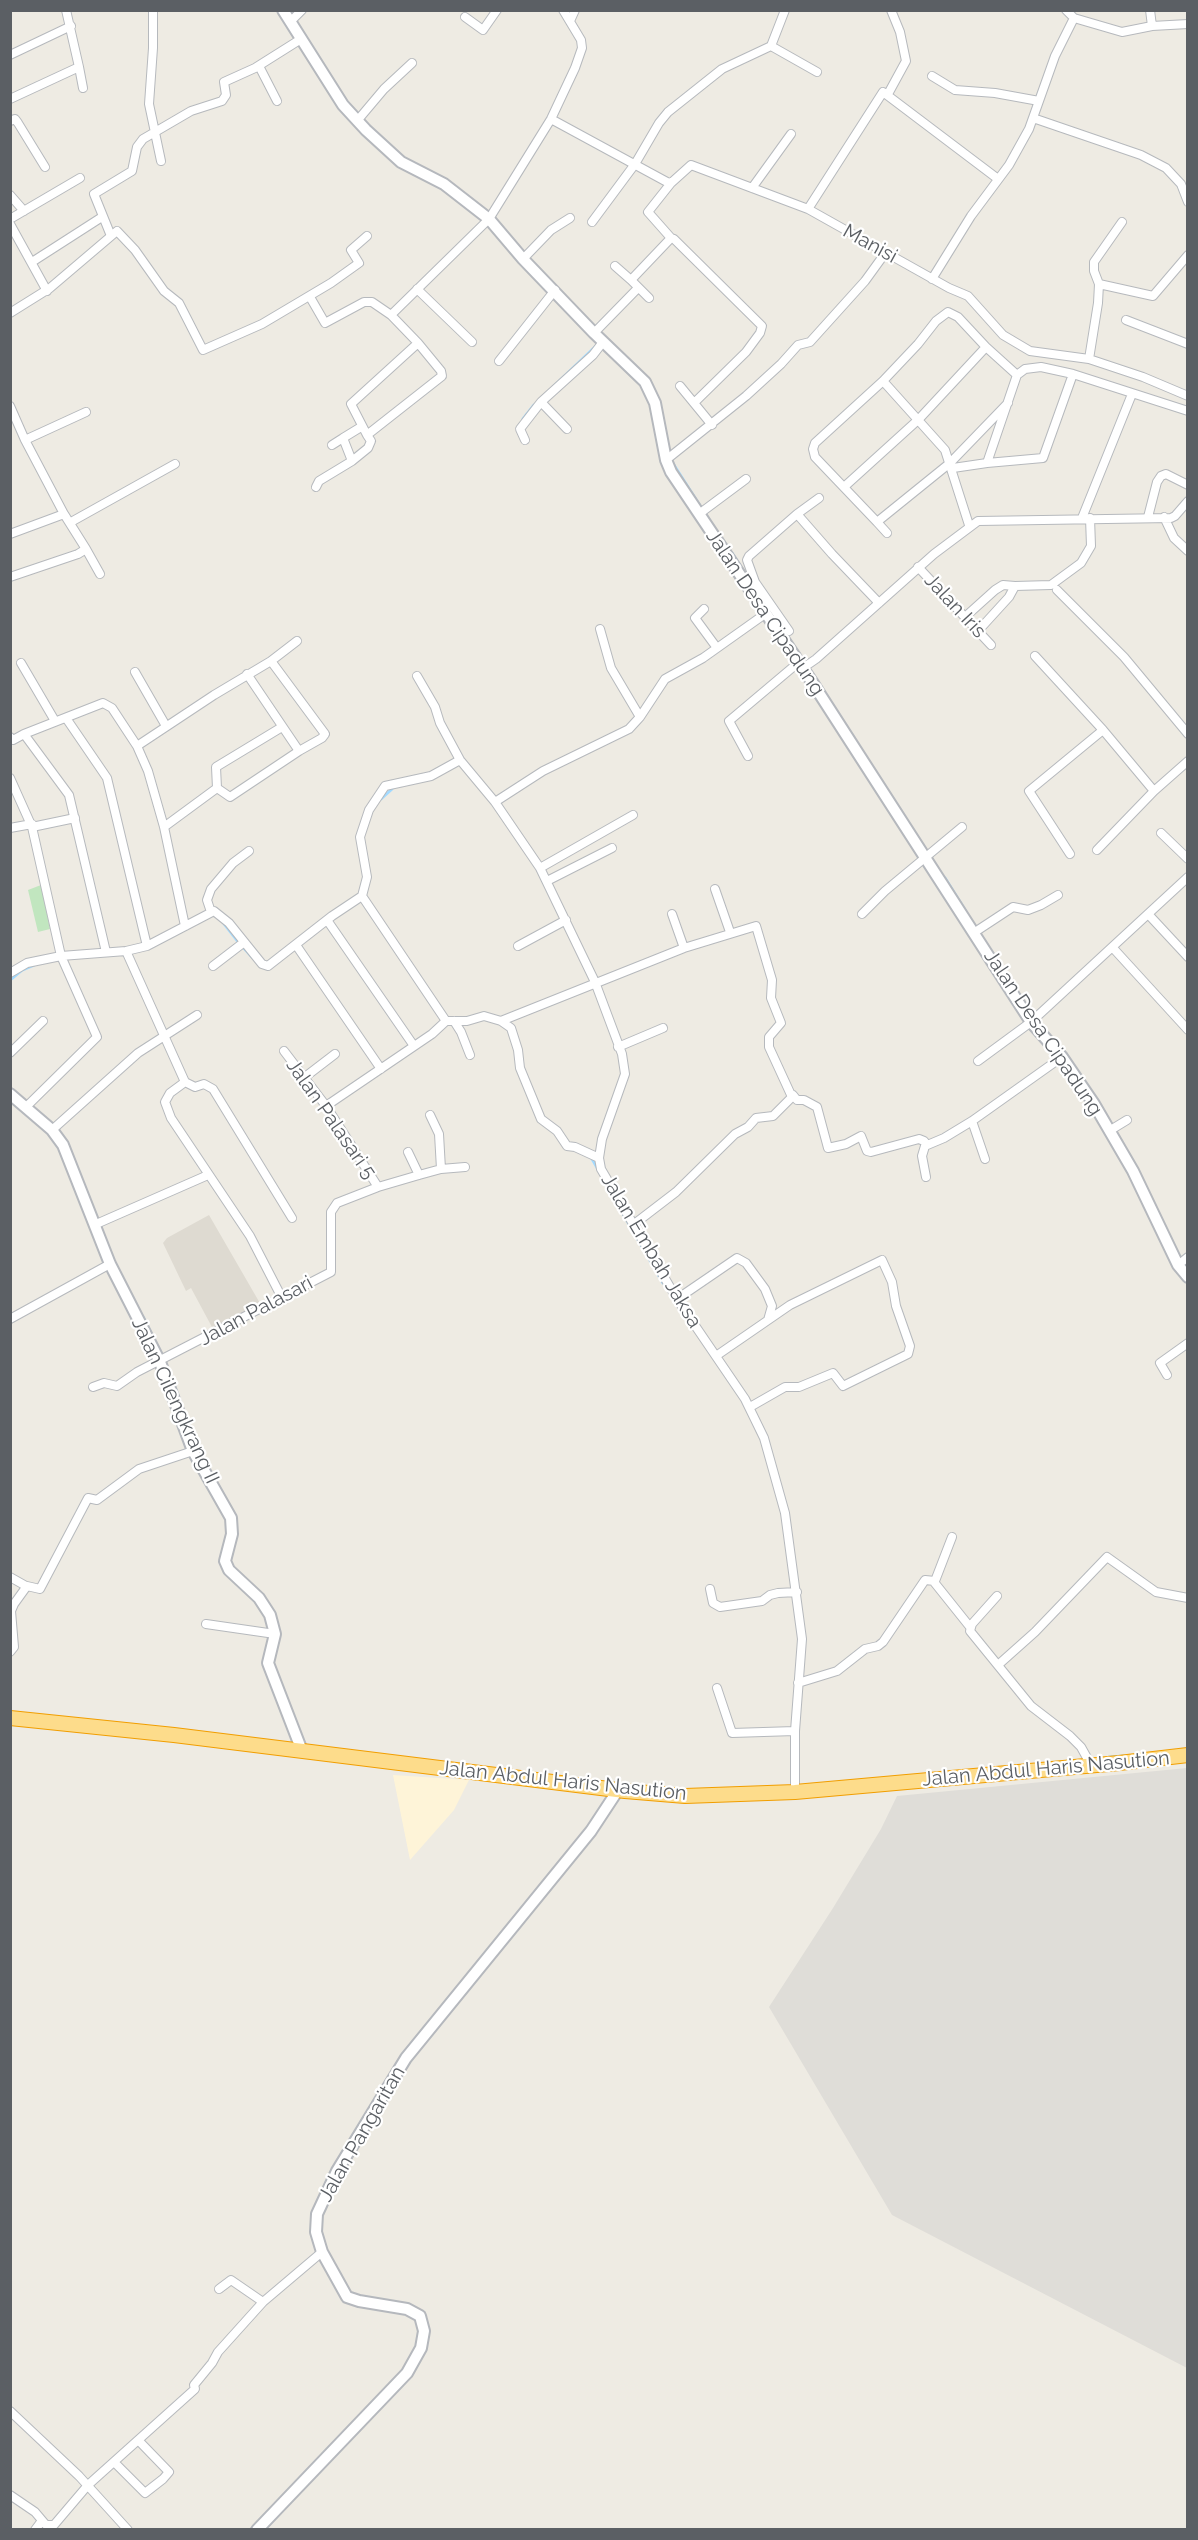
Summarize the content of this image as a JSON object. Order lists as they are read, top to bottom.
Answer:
{
  "streets": {
    "highway": ["Jalan Abdul Haris Nasution"],
    "street": [
      "Manisi",
      "Jalan Iris",
      "Jalan Desa Cipadung",
      "Jalan Palasari 5",
      "Jalan Embah Jaksa",
      "Jalan Palasari",
      "Jalan Cilengkrang II",
      "Jalan Pangaritan"
    ]
  },
  "crossings": [
    ["Jalan Palasari 5", "Jalan Palasari"],
    ["Jalan Embah Jaksa", "Jalan Abdul Haris Nasution"],
    ["Jalan Palasari", "Jalan Cilengkrang II"],
    ["Jalan Abdul Haris Nasution", "Jalan Pangaritan"]
  ]
}
